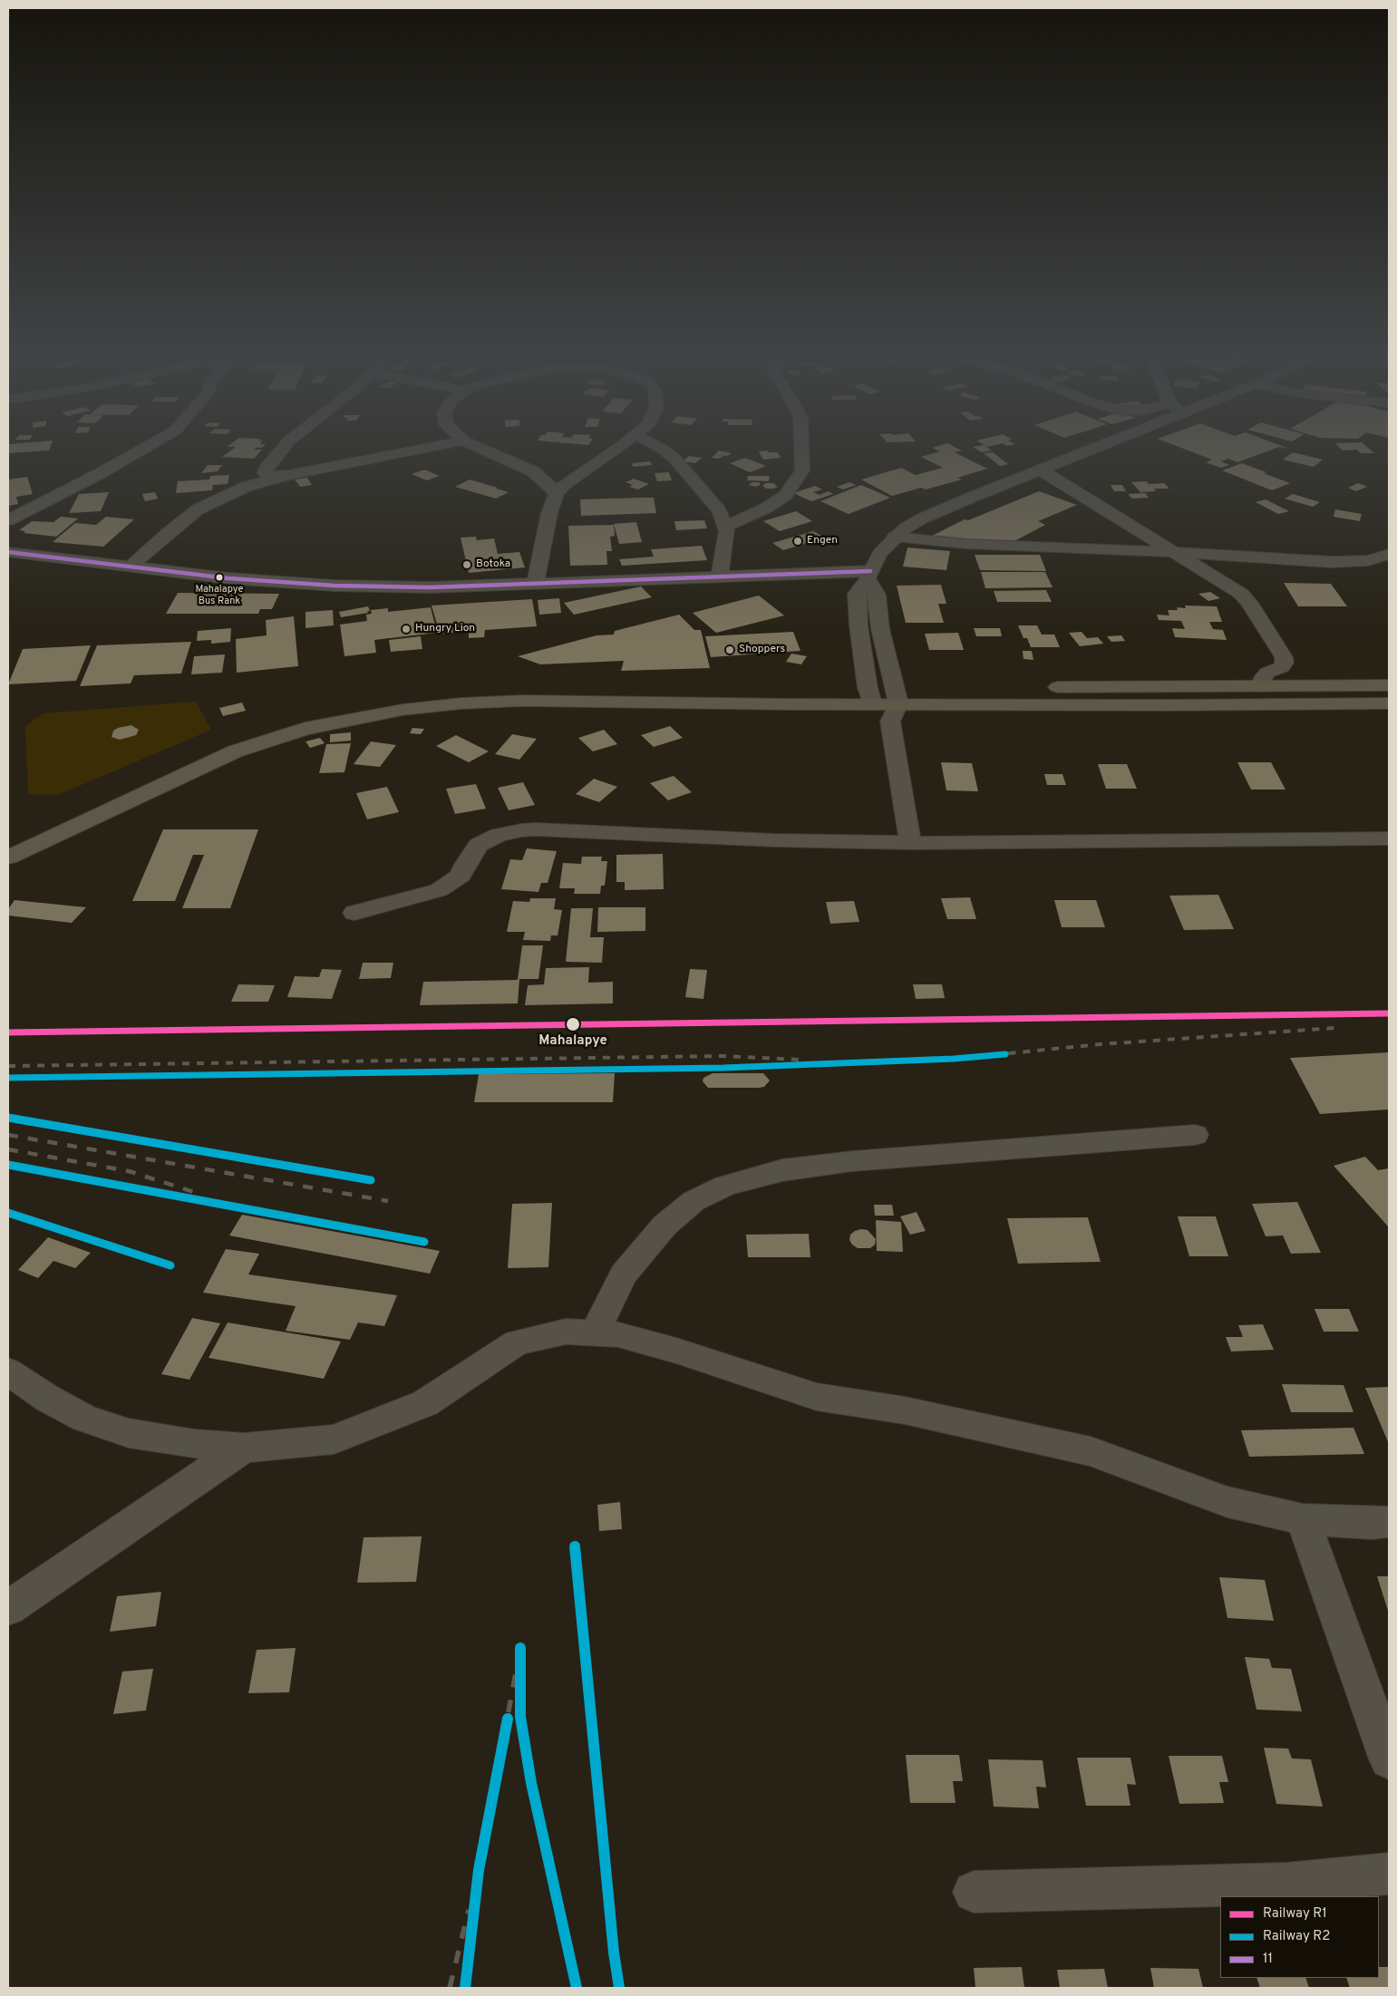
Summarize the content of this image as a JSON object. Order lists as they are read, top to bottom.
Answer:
{
  "places": [
    "Engen",
    "Botoka",
    "Mahalapye Bus Rank",
    "Hungry Lion",
    "Shoppers",
    "Mahalapye"
  ],
  "lines": ["transit line 11", "rail line R1", "rail line R2"],
  "legend": ["Railway R1", "Railway R2", "11"]
}
